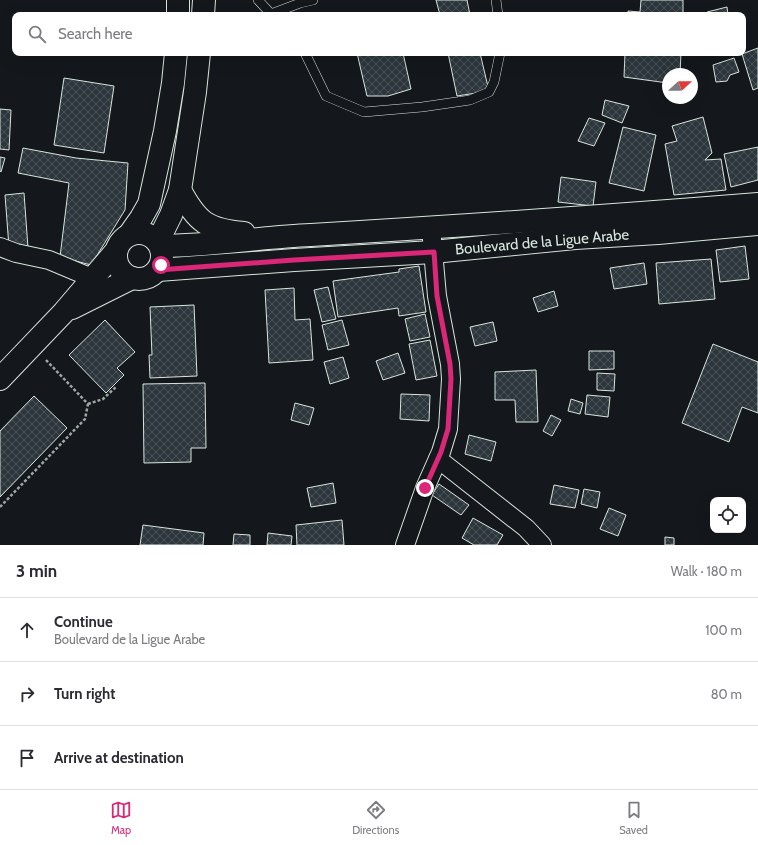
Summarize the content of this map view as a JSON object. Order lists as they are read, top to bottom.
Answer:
{
  "streets": {
    "main road": ["Boulevard de la Ligue Arabe"]
  },
  "north": "right",
  "page": {
    "search": "Search here",
    "heading": ["3 min", "Walk · 180 m"],
    "list": [
      ["Continue", "Boulevard de la Ligue Arabe", "100 m"],
      ["Turn right", "80 m"],
      "Arrive at destination"
    ],
    "nav": ["Map", "Directions", "Saved"]
  }
}
